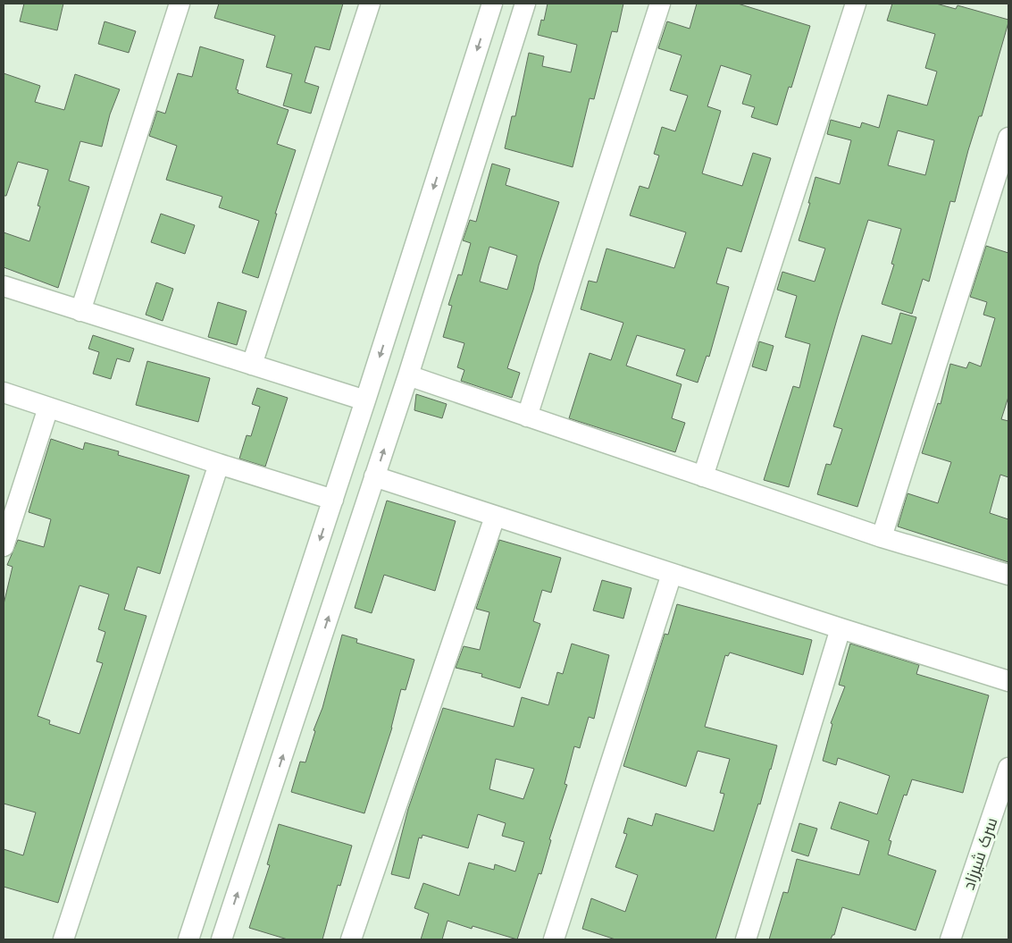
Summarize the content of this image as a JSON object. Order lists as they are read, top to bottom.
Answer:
{
  "streets": {
    "street": ["سرک شیرزاد"]
  }
}
